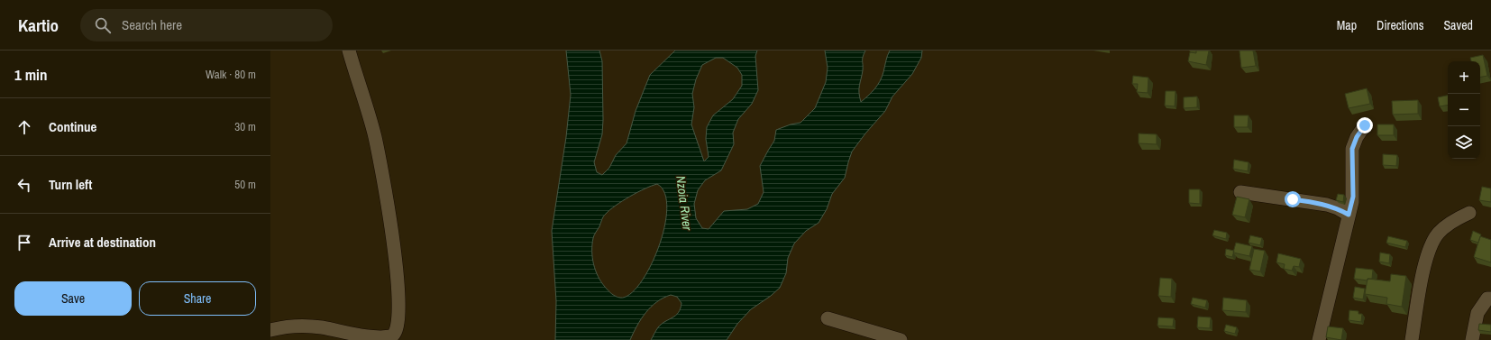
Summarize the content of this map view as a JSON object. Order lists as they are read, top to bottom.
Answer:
{
  "water": ["Nzoia River"],
  "page": {
    "header": "Kartio",
    "search": "Search here",
    "nav": ["Map", "Directions", "Saved"],
    "heading": ["1 min", "Walk · 80 m"],
    "map_buttons": ["+", "−"],
    "list": [
      ["Continue", "30 m"],
      ["Turn left", "50 m"],
      "Arrive at destination"
    ],
    "buttons": ["Save", "Share"]
  }
}
